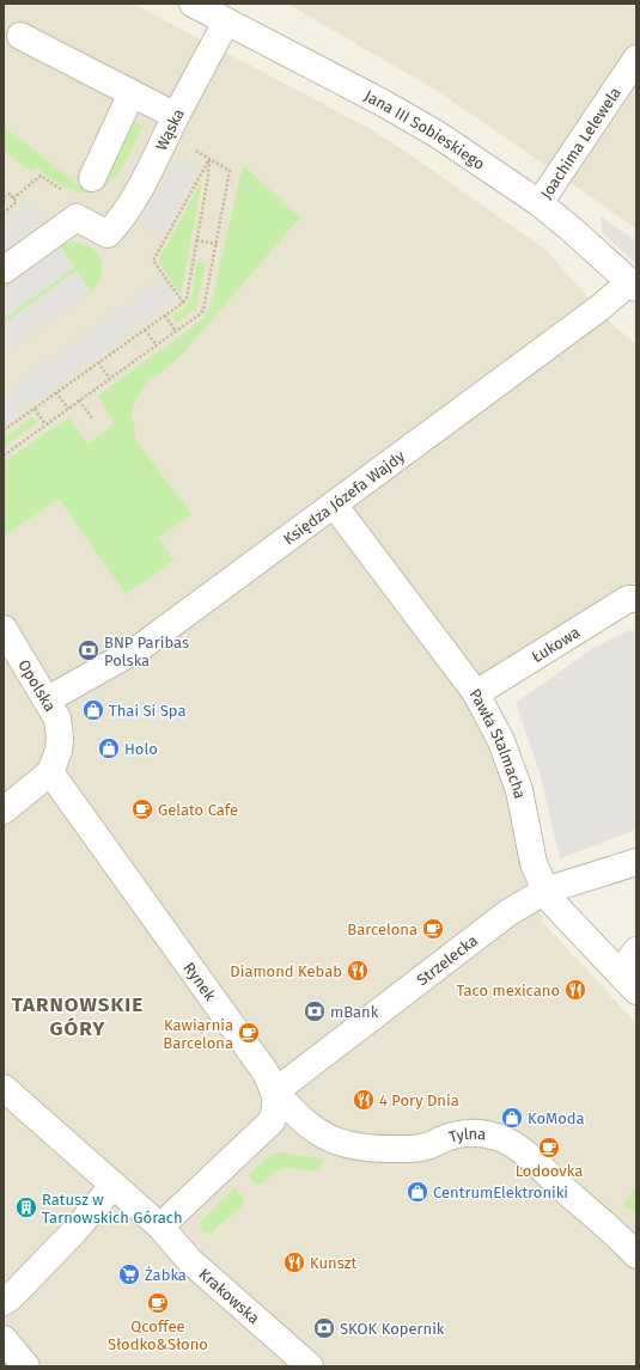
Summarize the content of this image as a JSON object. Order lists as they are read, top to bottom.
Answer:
{
  "streets": {
    "street": [
      "Wąska",
      "Jana III Sobieskiego",
      "Joachima Lelewela",
      "Księdza Józefa Wajdy",
      "Łukowa",
      "Opolska",
      "Pawła Stalmacha",
      "Strzelecka",
      "Rynek",
      "Tylna",
      "Krakowska"
    ]
  },
  "crossings": [
    ["Wąska", "Jana III Sobieskiego"],
    ["Jana III Sobieskiego", "Joachima Lelewela"],
    ["Jana III Sobieskiego", "Księdza Józefa Wajdy"],
    ["Księdza Józefa Wajdy", "Opolska"],
    ["Księdza Józefa Wajdy", "Pawła Stalmacha"],
    ["Łukowa", "Pawła Stalmacha"],
    ["Opolska", "Rynek"],
    ["Pawła Stalmacha", "Strzelecka"],
    ["Strzelecka", "Rynek"],
    ["Strzelecka", "Tylna"],
    ["Rynek", "Tylna"],
    ["Rynek", "Krakowska"]
  ],
  "districts": ["TARNOWSKIE GÓRY"],
  "places": {
    "bank": ["BNP Paribas Polska", "mBank", "SKOK Kopernik"],
    "shop": [
      "Thai Si Spa",
      "Holo",
      "KoModa",
      "CentrumElektroniki"
    ],
    "cafe": [
      "Gelato Cafe",
      "Barcelona",
      "Kawiarnia Barcelona",
      "Lodoovka",
      "Qcoffee Słodko&Słono"
    ],
    "restaurant": [
      "Diamond Kebab",
      "Taco mexicano",
      "4 Pory Dnia",
      "Kunszt"
    ],
    "building": ["Ratusz w Tarnowskich Górach"],
    "supermarket": ["Żabka"]
  }
}
